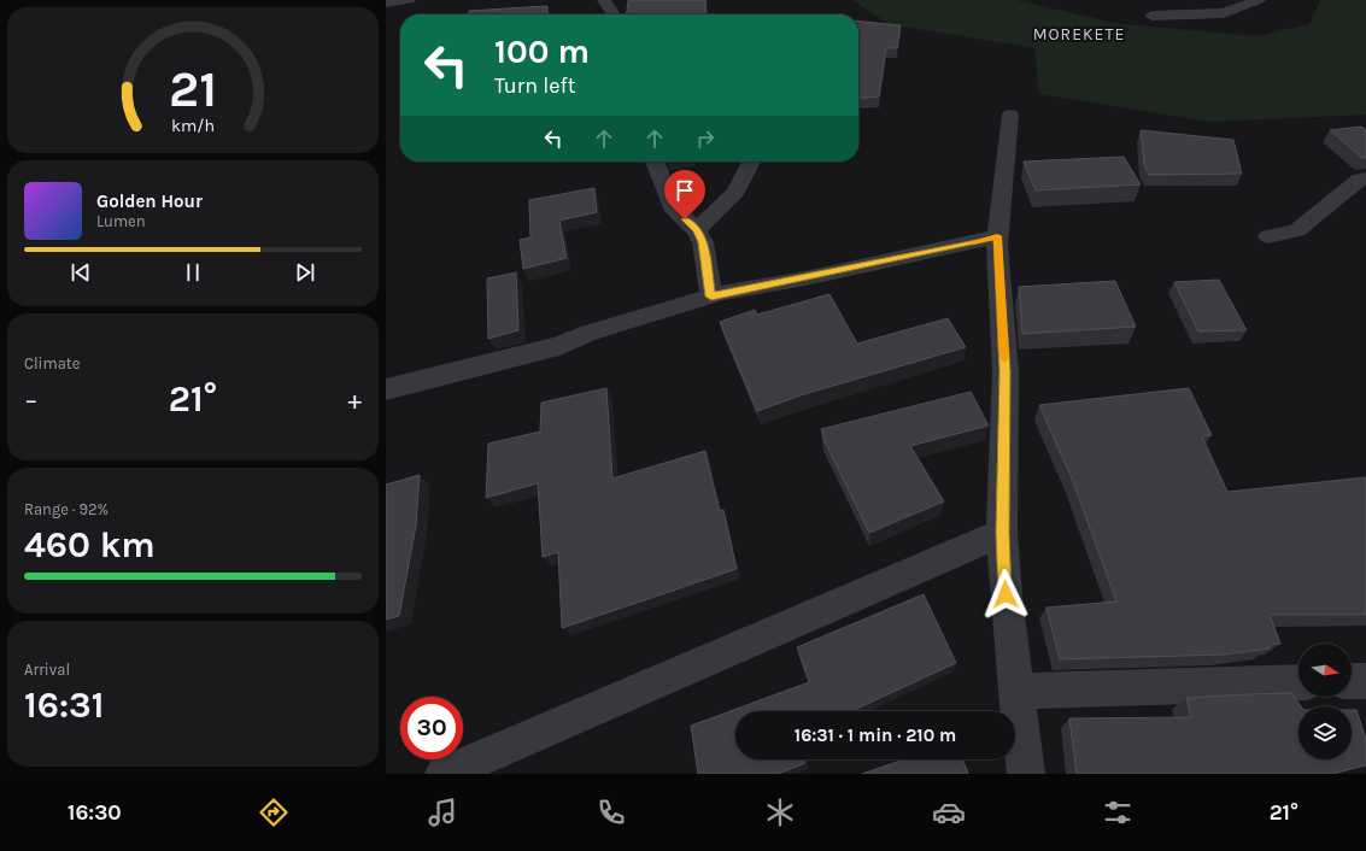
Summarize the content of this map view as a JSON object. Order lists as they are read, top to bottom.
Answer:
{
  "districts": ["MOREKETE"],
  "north": "right",
  "page": {
    "turn": ["100 m", "Turn left"],
    "song": ["Golden Hour", "Lumen"],
    "tile": [
      "Climate",
      ["Range · 92%", "460 km"],
      ["Arrival", "16:31"]
    ],
    "heat": ["−", "21°", "+"],
    "limit": "30",
    "trip": "16:31 · 1 min · 210 m",
    "tabs": ["16:30", "21°"],
    "gauge": ["21", "km/h"]
  }
}
